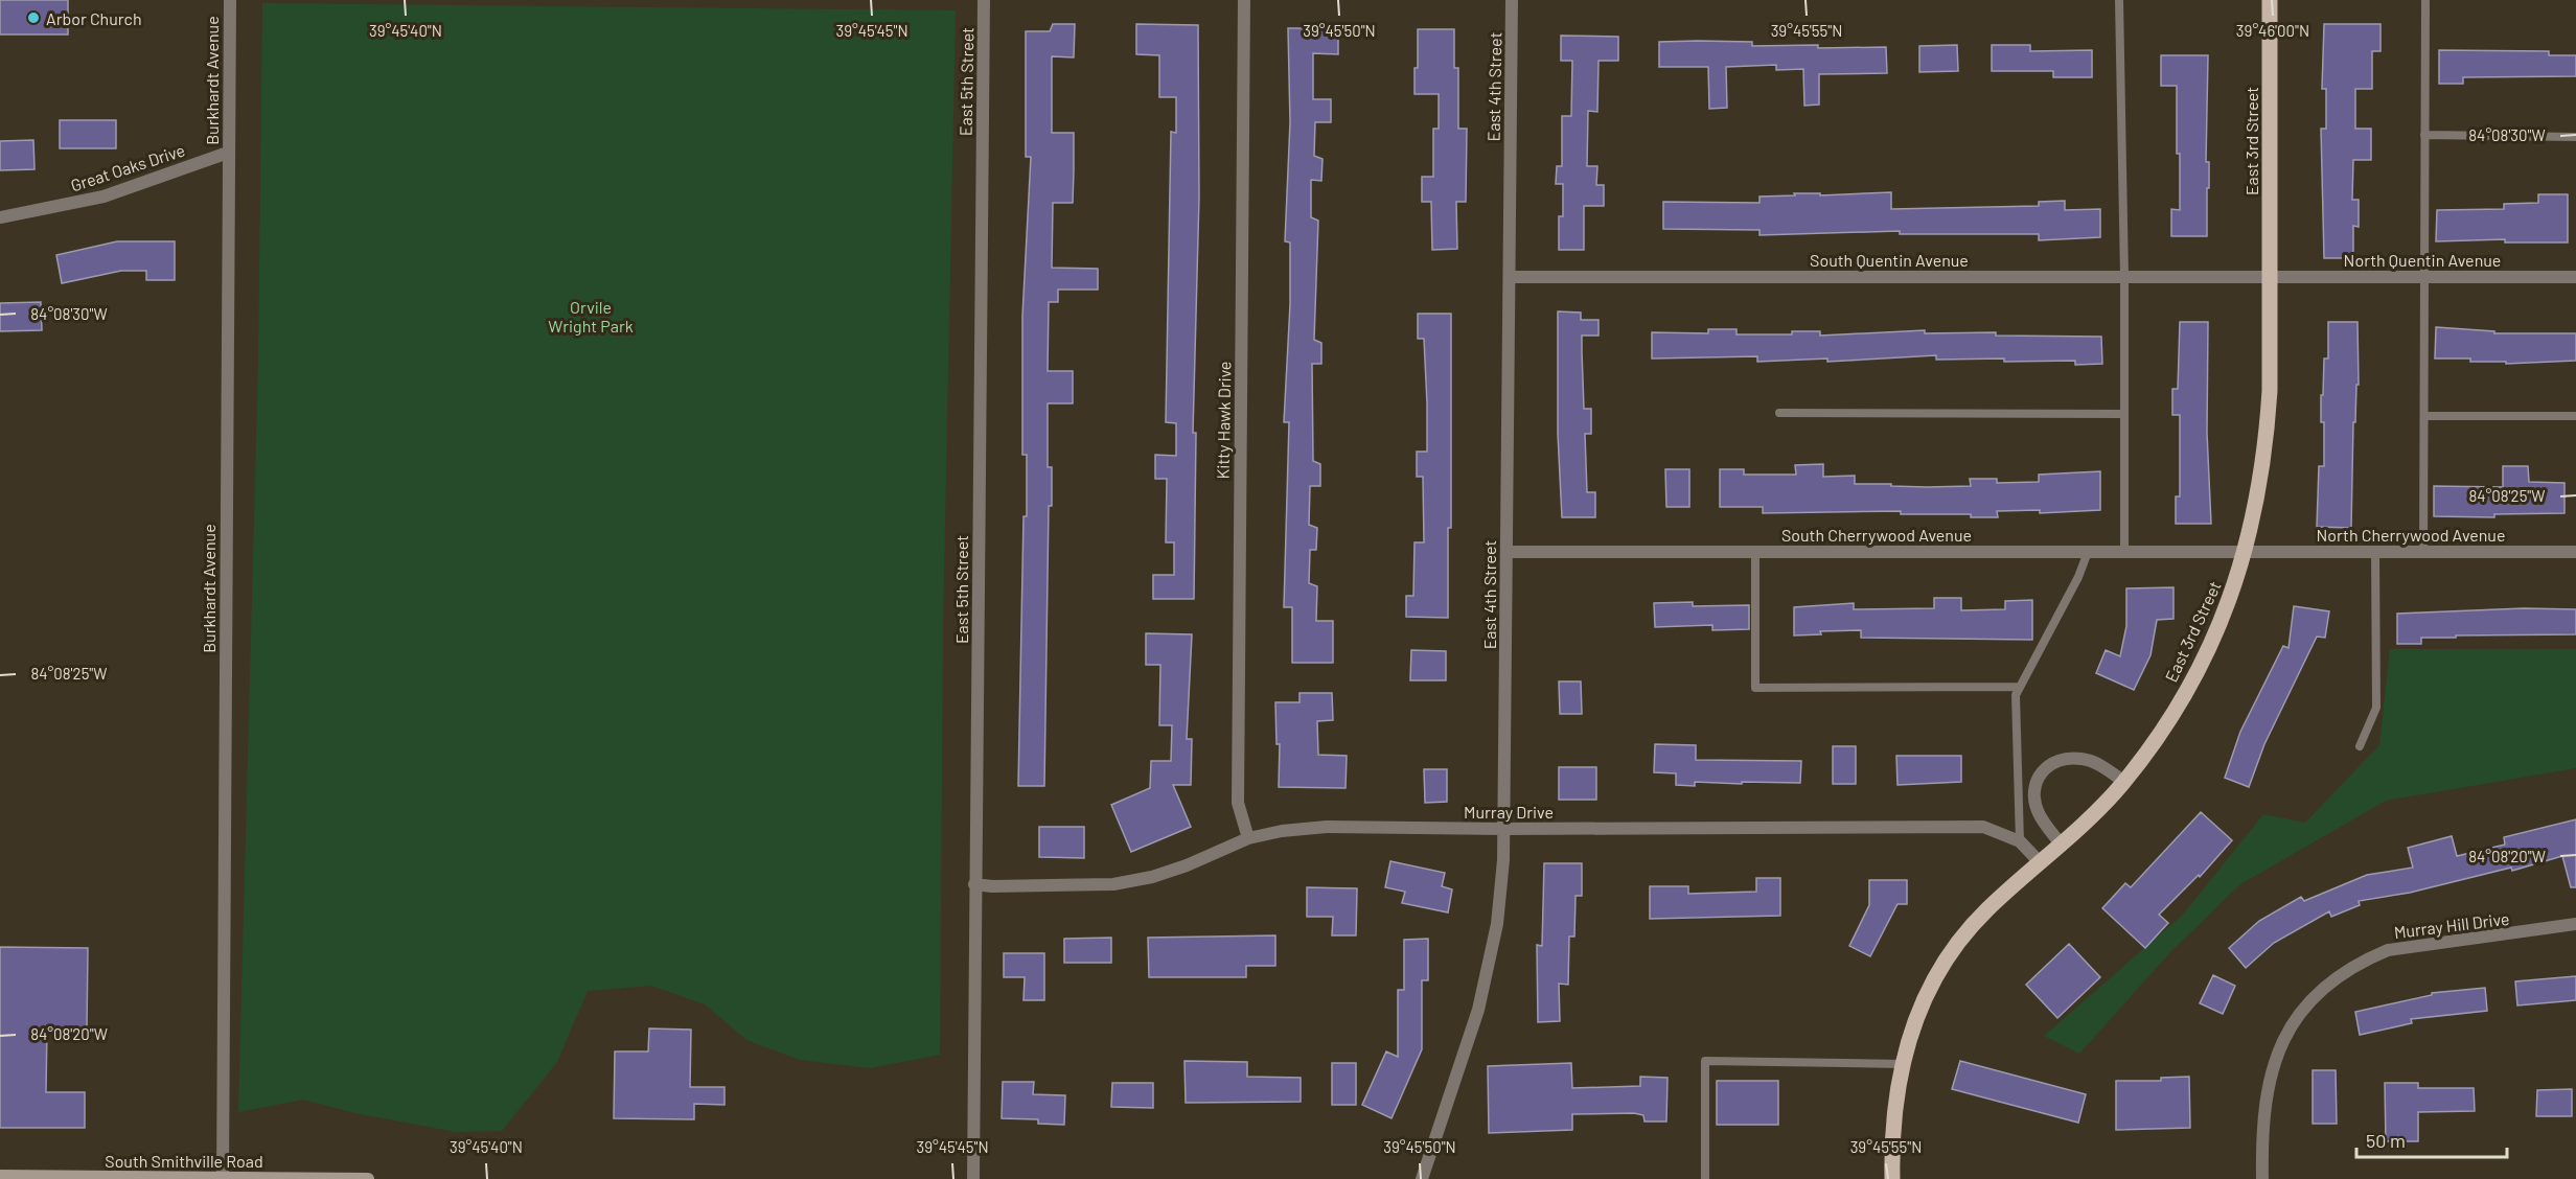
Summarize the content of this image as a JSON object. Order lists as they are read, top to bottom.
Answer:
{
  "streets": {
    "main road": ["East 3rd Street", "South Smithville Road"],
    "street": [
      "Burkhardt Avenue",
      "East 5th Street",
      "East 4th Street",
      "Great Oaks Drive",
      "South Quentin Avenue",
      "North Quentin Avenue",
      "Kitty Hawk Drive",
      "South Cherrywood Avenue",
      "North Cherrywood Avenue",
      "Murray Drive",
      "Murray Hill Drive"
    ]
  },
  "crossings": [
    ["Burkhardt Avenue", "Great Oaks Drive"],
    ["Burkhardt Avenue", "South Smithville Road"],
    ["East 5th Street", "Murray Drive"],
    ["East 4th Street", "South Quentin Avenue"],
    ["East 4th Street", "South Cherrywood Avenue"],
    ["East 4th Street", "Murray Drive"],
    ["East 3rd Street", "South Quentin Avenue"],
    ["East 3rd Street", "North Quentin Avenue"],
    ["East 3rd Street", "South Cherrywood Avenue"],
    ["East 3rd Street", "North Cherrywood Avenue"],
    ["East 3rd Street", "Murray Drive"],
    ["South Quentin Avenue", "North Quentin Avenue"],
    ["Kitty Hawk Drive", "Murray Drive"],
    ["South Cherrywood Avenue", "North Cherrywood Avenue"]
  ],
  "parks": ["Orvile Wright Park"],
  "places": ["Arbor Church"],
  "scale_bar": "50 m",
  "coordinates": [
    "39°45'40\"N",
    "39°45'45\"N",
    "39°45'50\"N",
    "39°45'55\"N",
    "39°46'00\"N",
    "84°08'30\"W",
    "84°08'25\"W",
    "84°08'20\"W"
  ]
}
